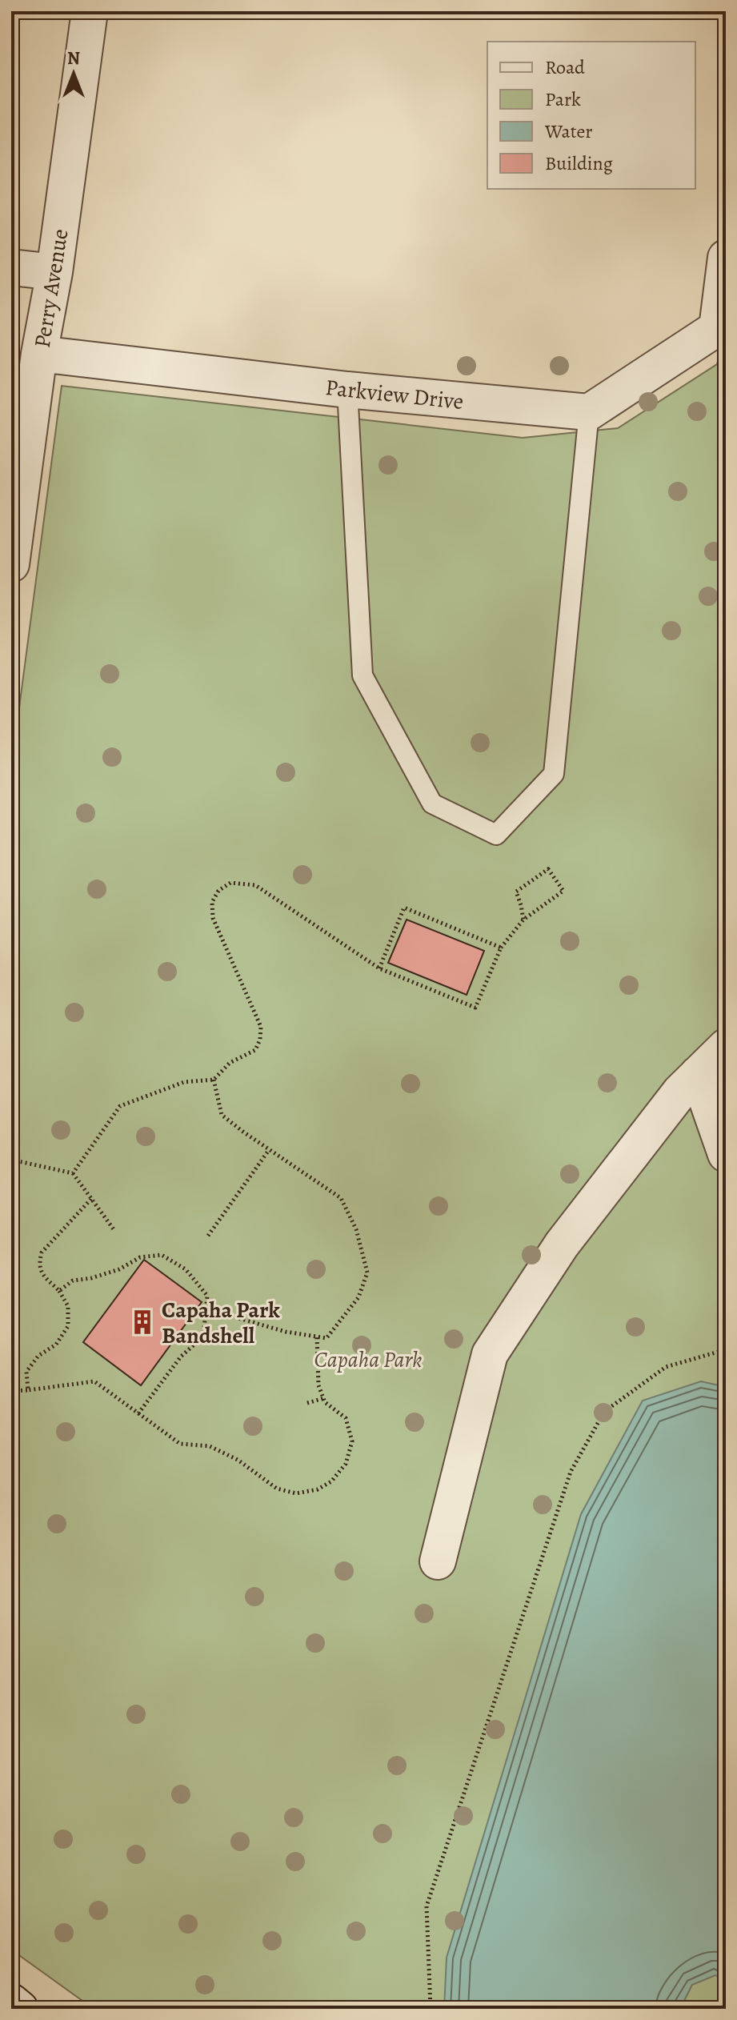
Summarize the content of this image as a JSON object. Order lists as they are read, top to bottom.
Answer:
{
  "streets": {
    "street": ["Perry Avenue", "Parkview Drive"]
  },
  "crossings": [
    ["Perry Avenue", "Parkview Drive"]
  ],
  "parks": ["Capaha Park"],
  "places": {
    "building": ["Capaha Park Bandshell"]
  },
  "legend": [
    "Road",
    "Park",
    "Water",
    "Building"
  ],
  "north": "top"
}
